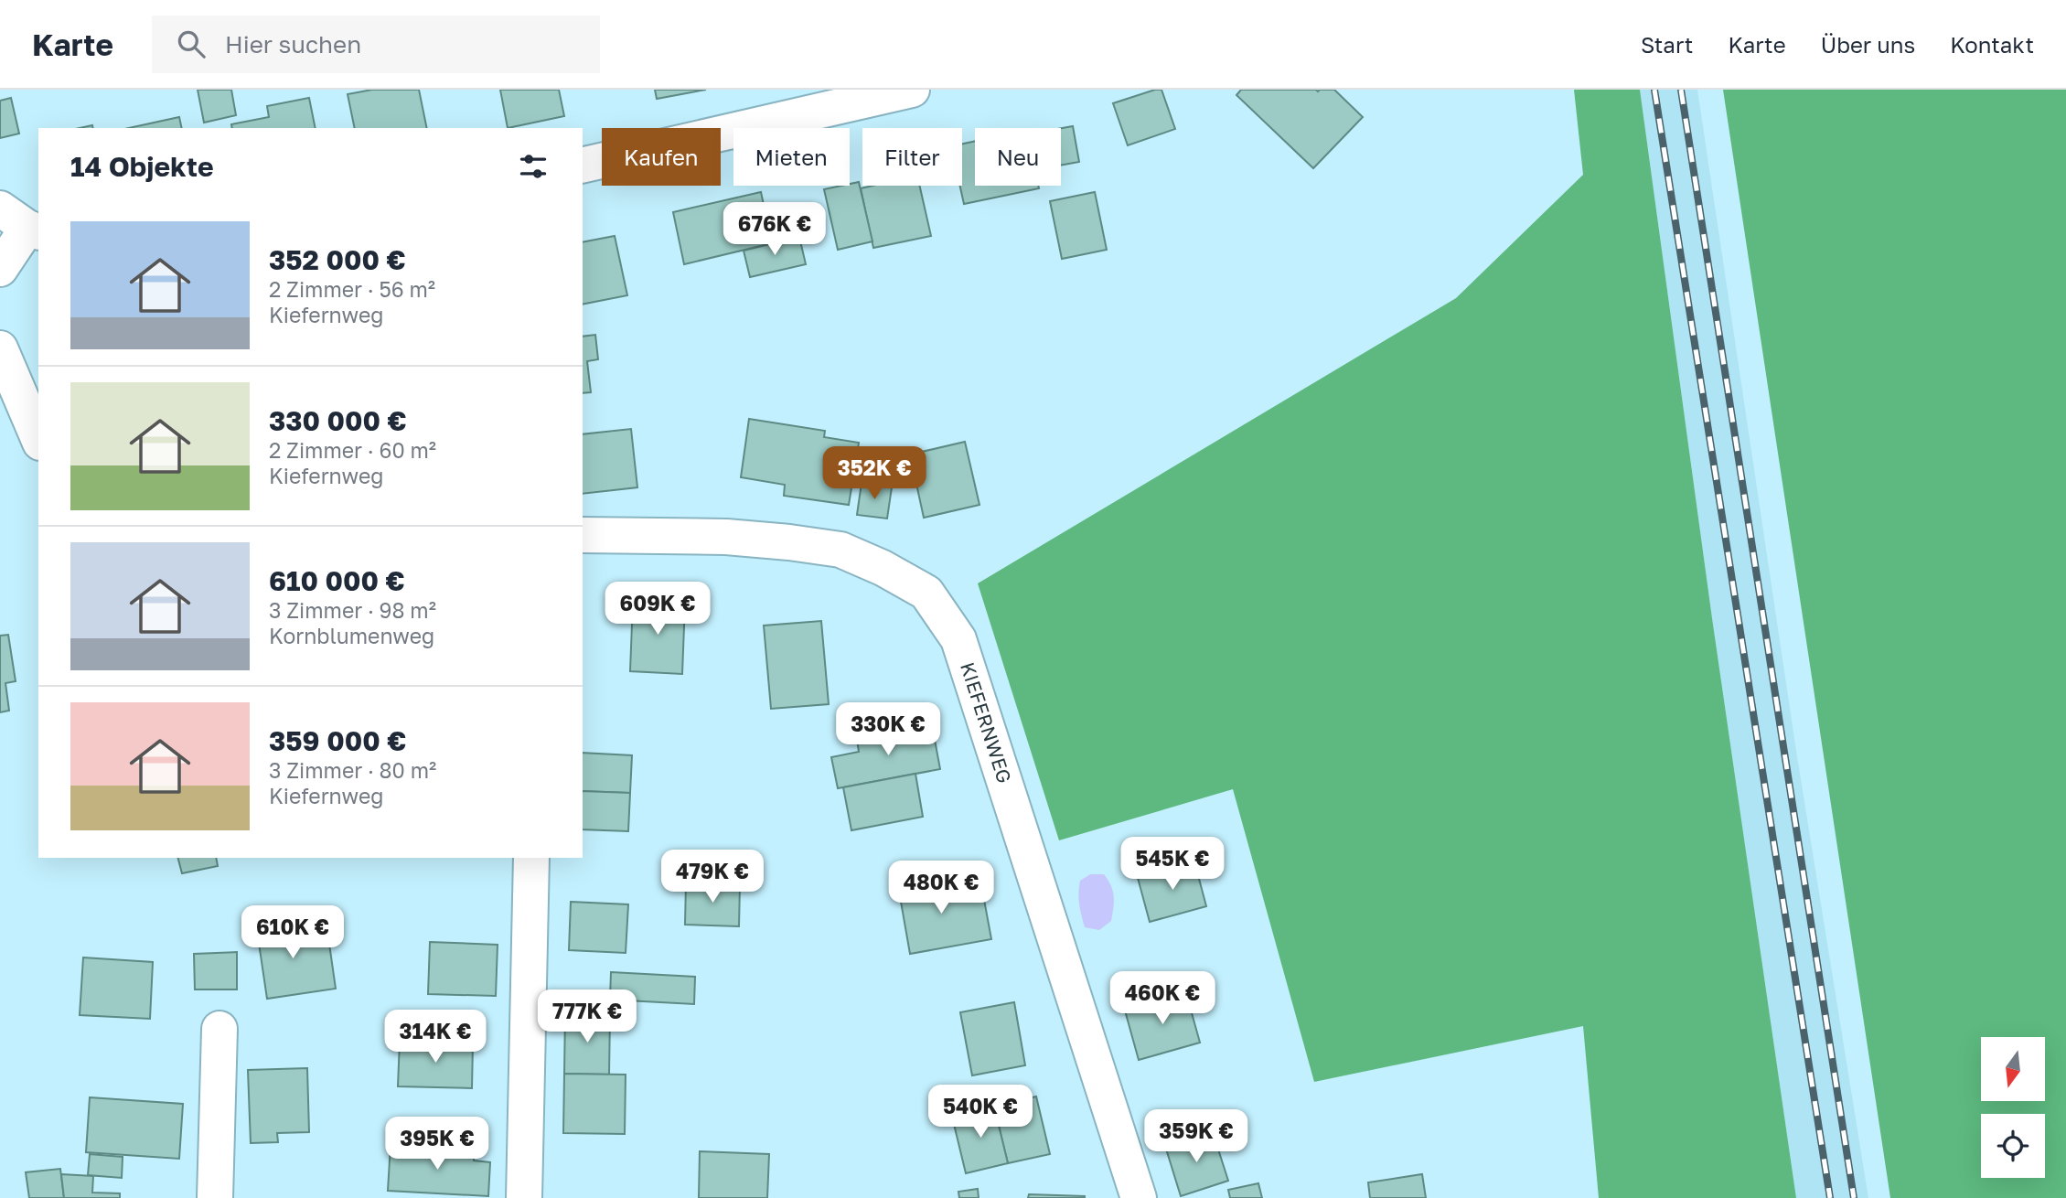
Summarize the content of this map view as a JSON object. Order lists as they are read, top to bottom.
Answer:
{
  "streets": {
    "street": ["KIEFERNWEG"]
  },
  "north": "bottom",
  "page": {
    "header": "Karte",
    "search": "Hier suchen",
    "nav": [
      "Start",
      "Karte",
      "Über uns",
      "Kontakt"
    ],
    "chip": [
      "Kaufen",
      "Mieten",
      "Filter",
      "Neu"
    ],
    "heading": "14 Objekte",
    "price": [
      "676K €",
      "352K €",
      "609K €",
      "330K €",
      "545K €",
      "479K €",
      "480K €",
      "610K €",
      "460K €",
      "777K €",
      "314K €",
      "540K €",
      "359K €",
      "395K €"
    ],
    "list": [
      {
        "name": "352 000 €",
        "note": "2 Zimmer · 56 m² · Kiefernweg"
      },
      {
        "name": "330 000 €",
        "note": "2 Zimmer · 60 m² · Kiefernweg"
      },
      {
        "name": "610 000 €",
        "note": "3 Zimmer · 98 m² · Kornblumenweg"
      },
      {
        "name": "359 000 €",
        "note": "3 Zimmer · 80 m² · Kiefernweg"
      }
    ]
  }
}
